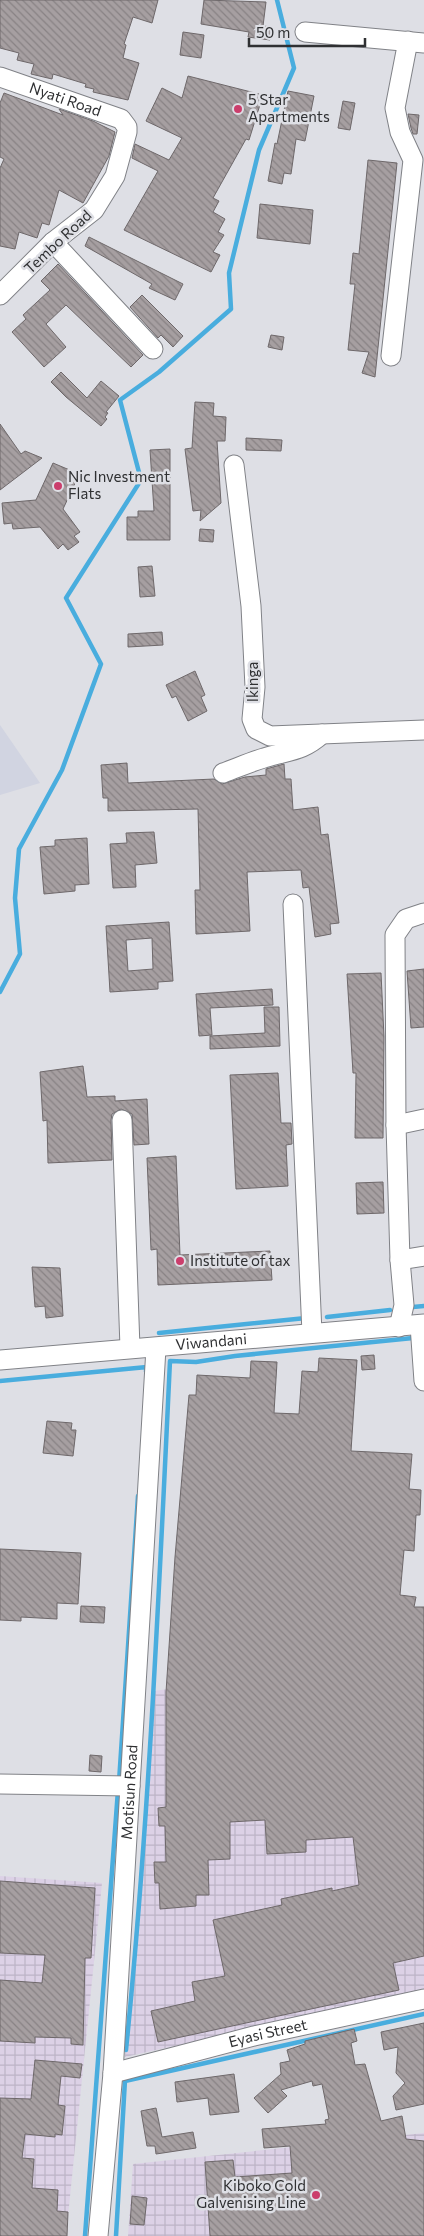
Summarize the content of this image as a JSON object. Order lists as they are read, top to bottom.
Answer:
{
  "streets": {
    "street": [
      "Nyati Road",
      "Tembo Road",
      "Ikinga",
      "Viwandani",
      "Motisun Road",
      "Eyasi Street"
    ]
  },
  "crossings": [
    ["Nyati Road", "Tembo Road"],
    ["Viwandani", "Motisun Road"],
    ["Motisun Road", "Eyasi Street"]
  ],
  "places": [
    "5 Star Apartments",
    "Nic Investment Flats",
    "Institute of tax",
    "Kiboko Cold Galvenising Line"
  ],
  "scale_bar": "50 m"
}
